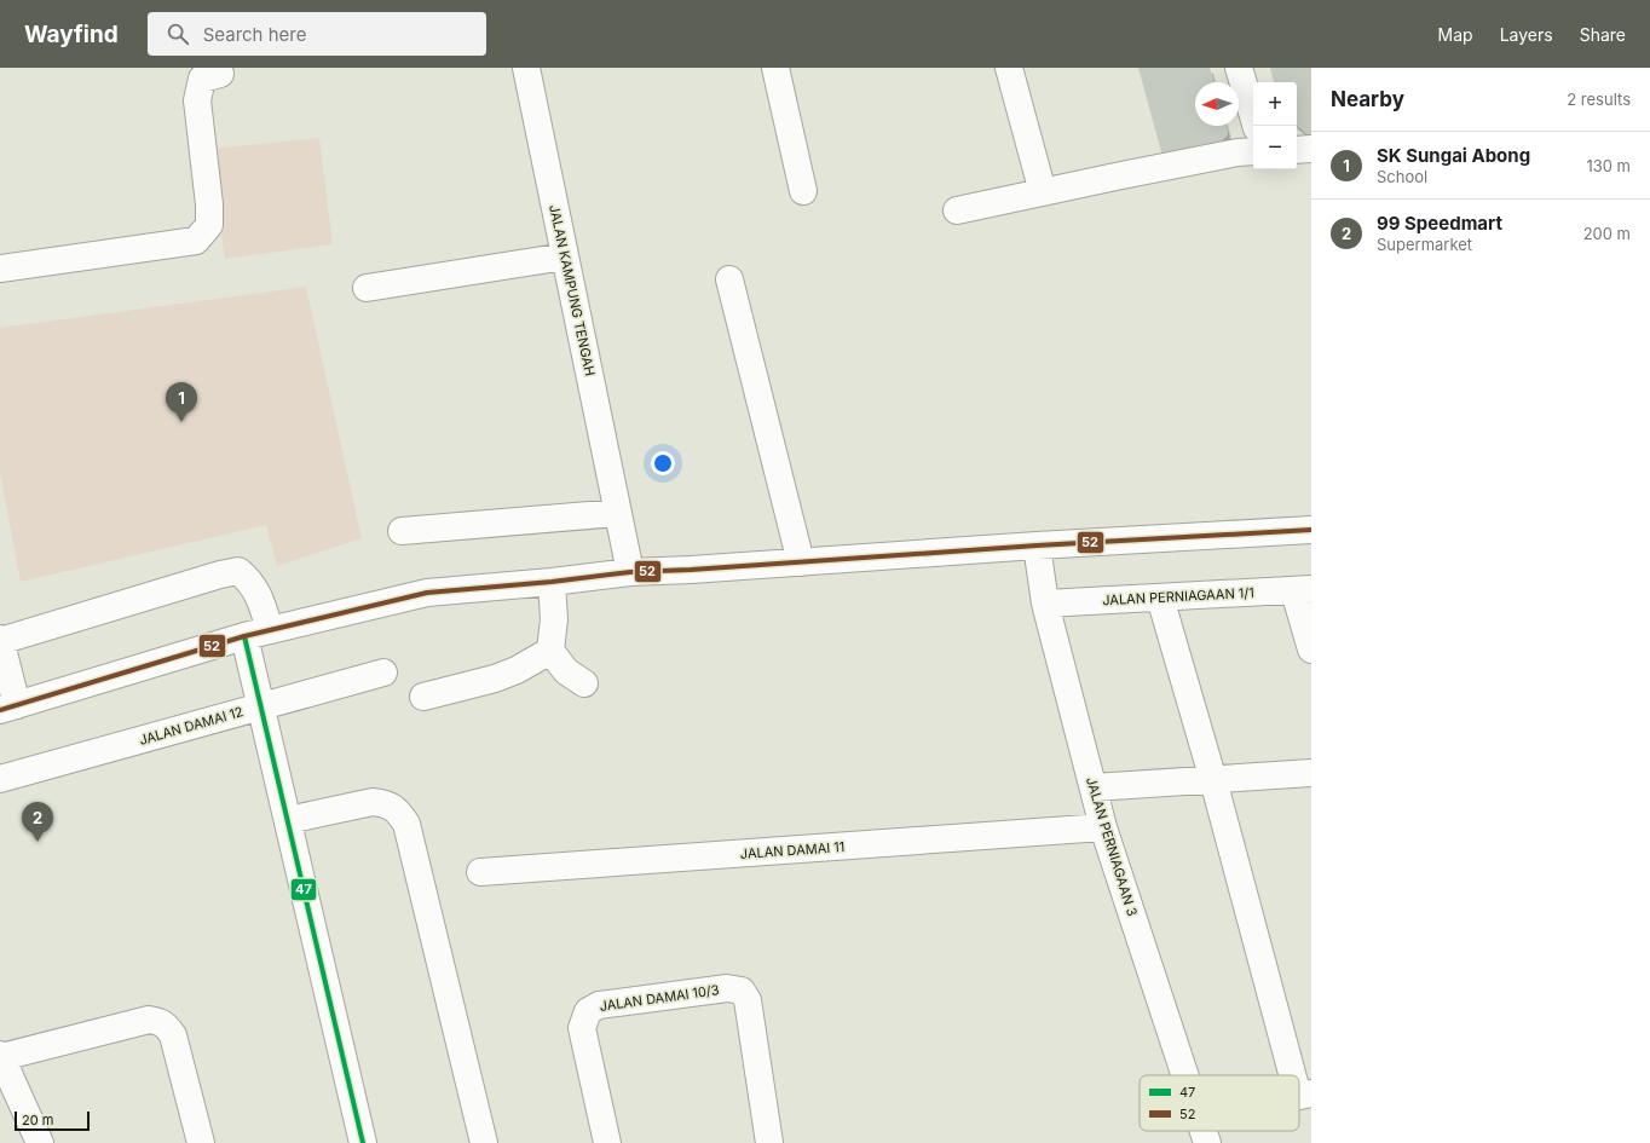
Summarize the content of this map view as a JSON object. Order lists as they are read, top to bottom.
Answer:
{
  "streets": {
    "street": [
      "JALAN KAMPUNG TENGAH",
      "JALAN PERNIAGAAN 1/1",
      "JALAN DAMAI 12",
      "JALAN PERNIAGAAN 3",
      "JALAN DAMAI 11",
      "JALAN DAMAI 10/3"
    ]
  },
  "crossings": [
    ["JALAN PERNIAGAAN 1/1", "JALAN PERNIAGAAN 3"],
    ["JALAN PERNIAGAAN 3", "JALAN DAMAI 11"]
  ],
  "lines": ["transit line 52", "transit line 47"],
  "legend": ["47", "52"],
  "scale_bar": "20 m",
  "north": "left",
  "page": {
    "header": "Wayfind",
    "search": "Search here",
    "nav": ["Map", "Layers", "Share"],
    "heading": ["Nearby", "2 results"],
    "map_buttons": ["+", "−"],
    "list": [
      {
        "mark": "1",
        "name": "SK Sungai Abong",
        "note": "School",
        "value": "130 m"
      },
      {
        "mark": "2",
        "name": "99 Speedmart",
        "note": "Supermarket",
        "value": "200 m"
      }
    ],
    "pins": ["1", "2"],
    "scale": "20 m"
  }
}
